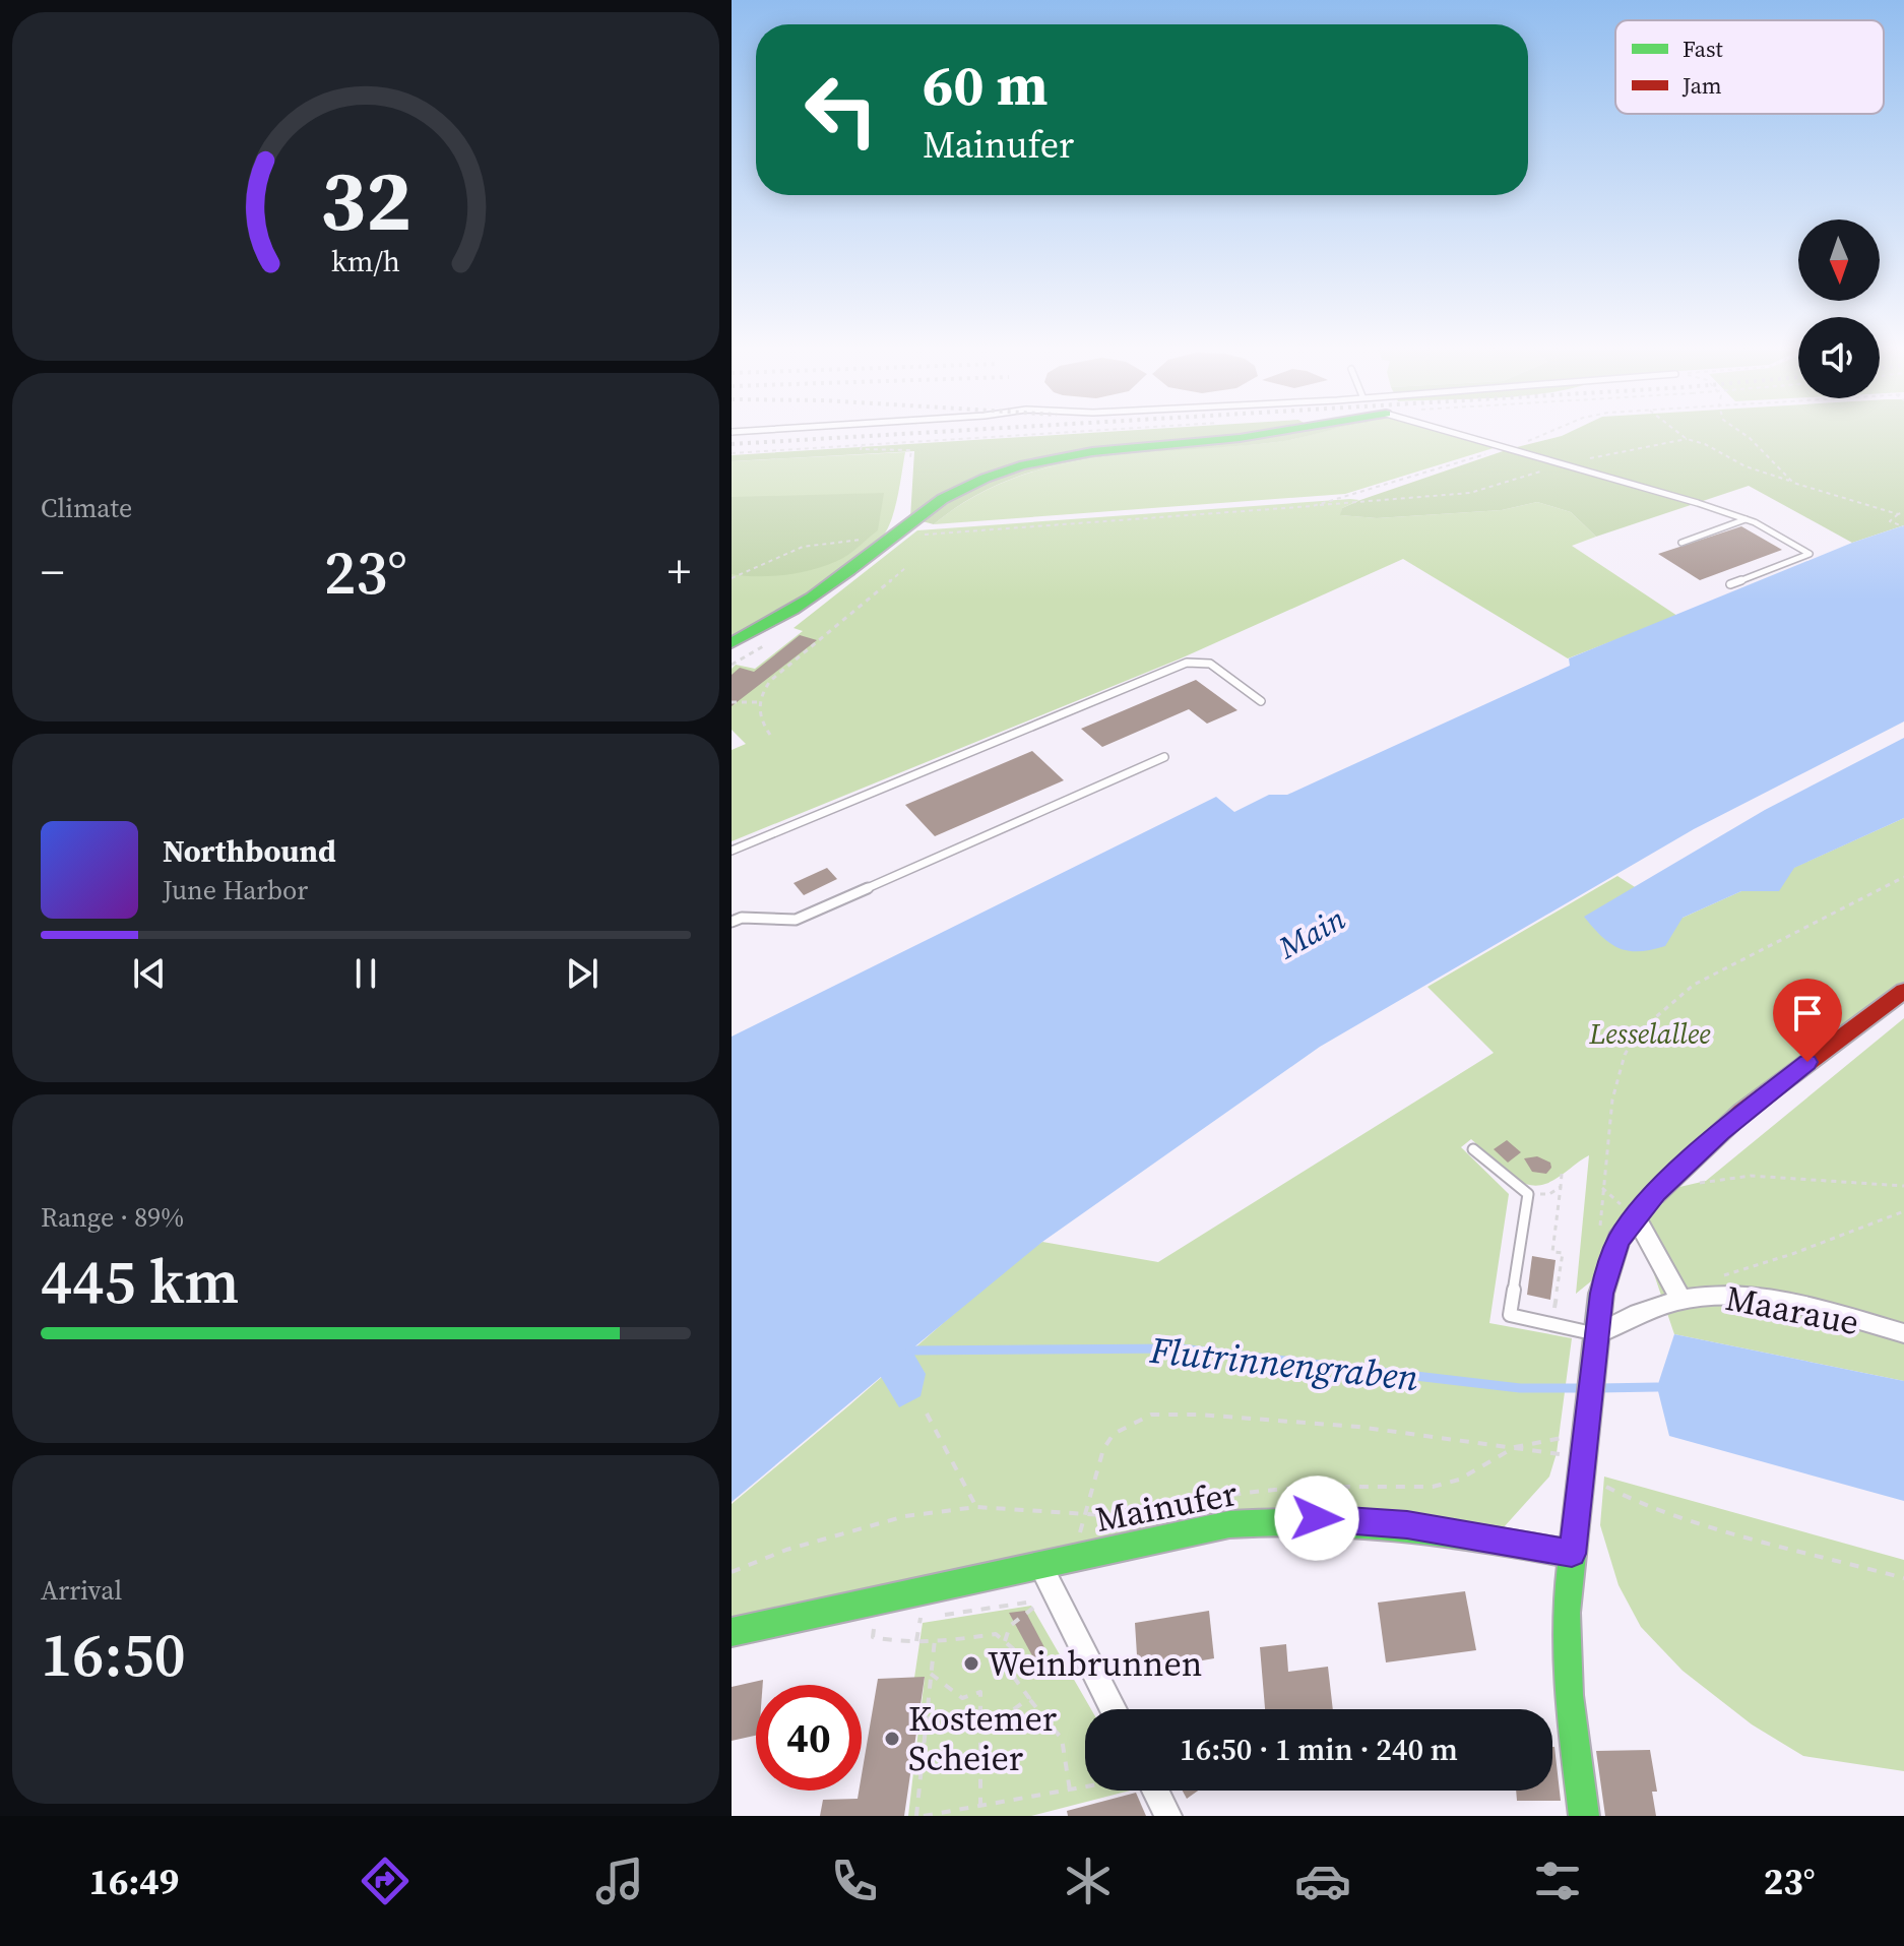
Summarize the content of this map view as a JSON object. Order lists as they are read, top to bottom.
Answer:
{
  "streets": {
    "street": ["Maaraue", "Mainufer"]
  },
  "water": ["Main", "Flutrinnengraben"],
  "parks": ["Lesselallee"],
  "places": ["Weinbrunnen", "Kostemer Scheier"],
  "legend": ["Fast", "Jam"],
  "north": "bottom",
  "page": {
    "turn": ["60 m", "Mainufer"],
    "tile": [
      "Climate",
      ["Range · 89%", "445 km"],
      ["Arrival", "16:50"]
    ],
    "heat": ["−", "23°", "+"],
    "song": ["Northbound", "June Harbor"],
    "limit": "40",
    "trip": "16:50 · 1 min · 240 m",
    "tabs": ["16:49", "23°"],
    "gauge": ["32", "km/h"]
  }
}
